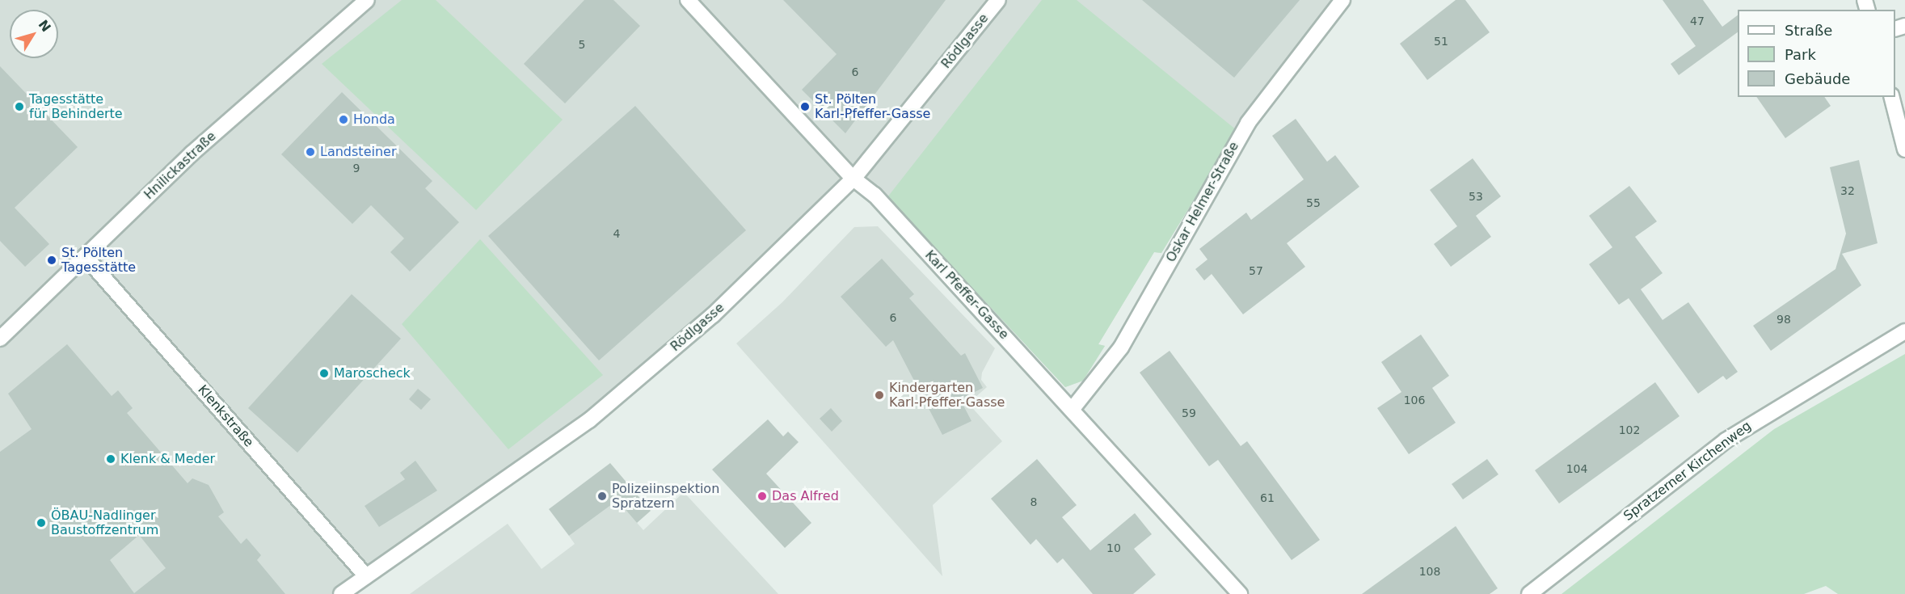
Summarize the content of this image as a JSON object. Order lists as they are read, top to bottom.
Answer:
{
  "streets": {
    "street": [
      "Rödlgasse",
      "Hnilickastraße",
      "Oskar Helmer-Straße",
      "Karl Pfeffer-Gasse",
      "Klenkstraße",
      "Spratzerner Kirchenweg"
    ]
  },
  "crossings": [
    ["Rödlgasse", "Karl Pfeffer-Gasse"],
    ["Rödlgasse", "Klenkstraße"],
    ["Hnilickastraße", "Klenkstraße"],
    ["Oskar Helmer-Straße", "Karl Pfeffer-Gasse"]
  ],
  "places": [
    "Tagesstätte für Behinderte",
    "St. Pölten Karl-Pfeffer-Gasse",
    "Honda",
    "Landsteiner",
    "St. Pölten Tagesstätte",
    "Maroscheck",
    "Kindergarten Karl-Pfeffer-Gasse",
    "Klenk & Meder",
    "Polizeiinspektion Spratzern",
    "Das Alfred",
    "ÖBAU-Nadlinger Baustoffzentrum"
  ],
  "house_numbers": [
    "47",
    "51",
    "5",
    "6",
    "9",
    "32",
    "53",
    "55",
    "4",
    "57",
    "6",
    "98",
    "106",
    "59",
    "102",
    "104",
    "61",
    "8",
    "10",
    "108"
  ],
  "legend": ["Straße", "Park", "Gebäude"],
  "north": "top right"
}
